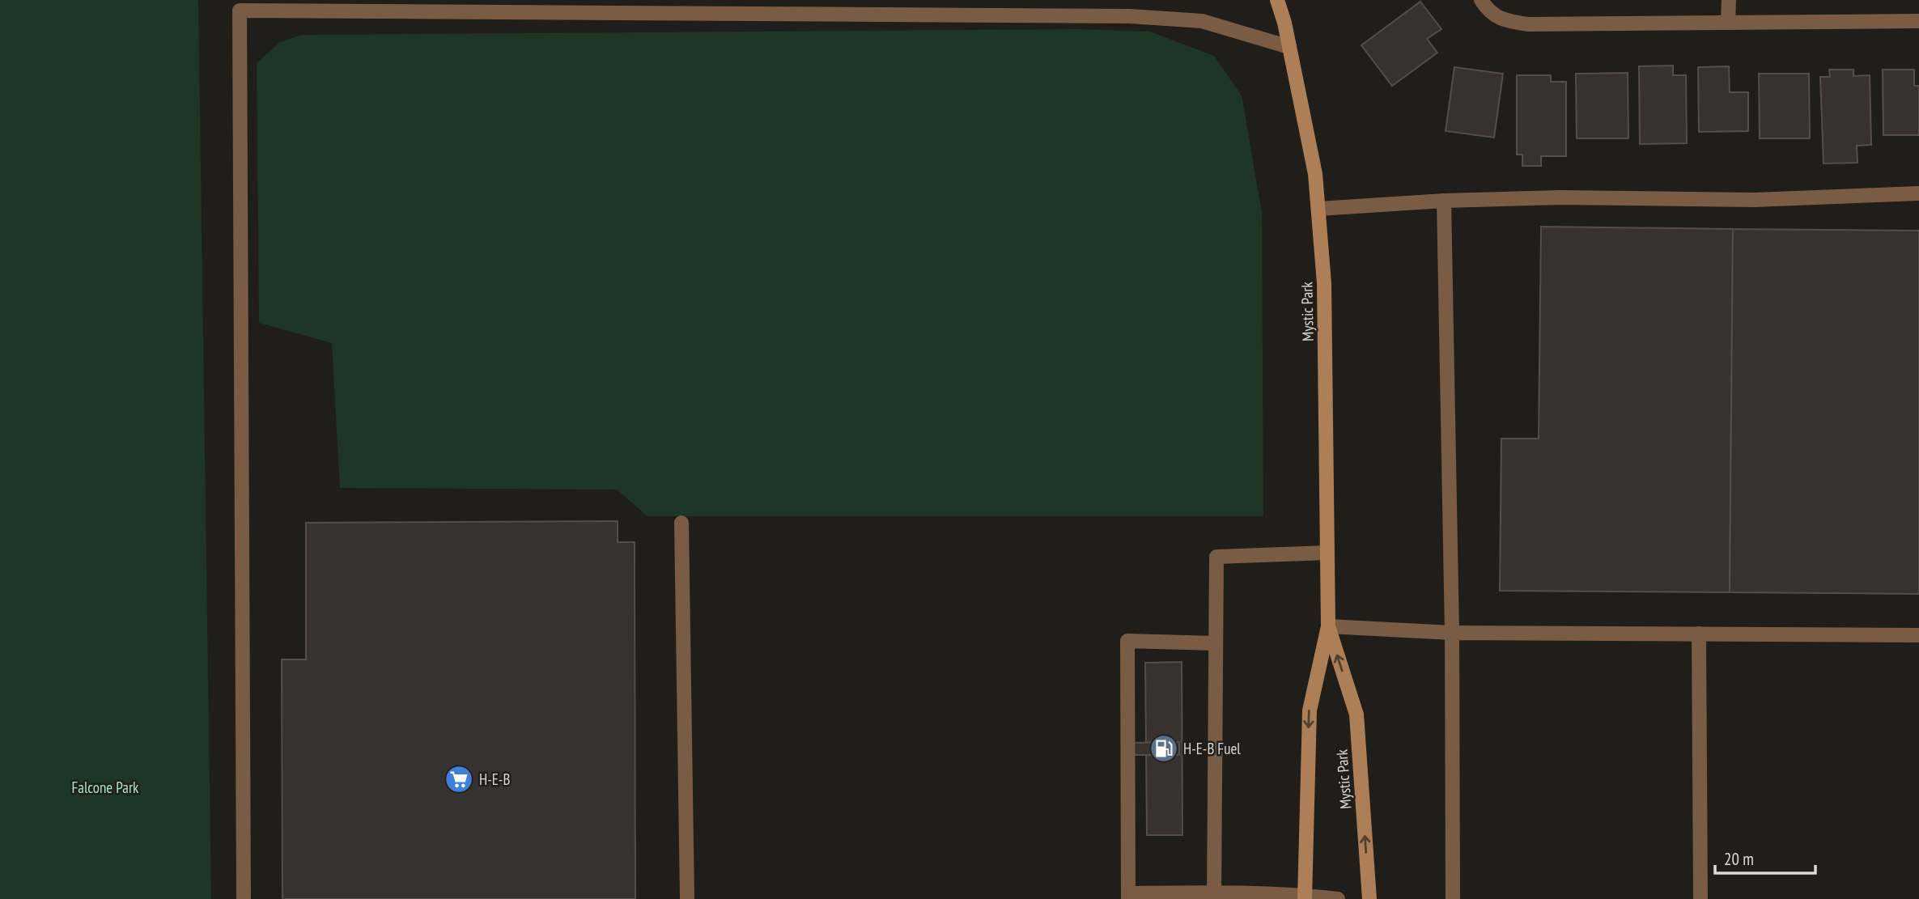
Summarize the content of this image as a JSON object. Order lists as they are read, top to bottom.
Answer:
{
  "streets": {
    "street": ["Mystic Park"]
  },
  "parks": ["Falcone Park"],
  "places": {
    "fuel station": ["H-E-B Fuel"],
    "supermarket": ["H-E-B"]
  },
  "scale_bar": "20 m"
}
